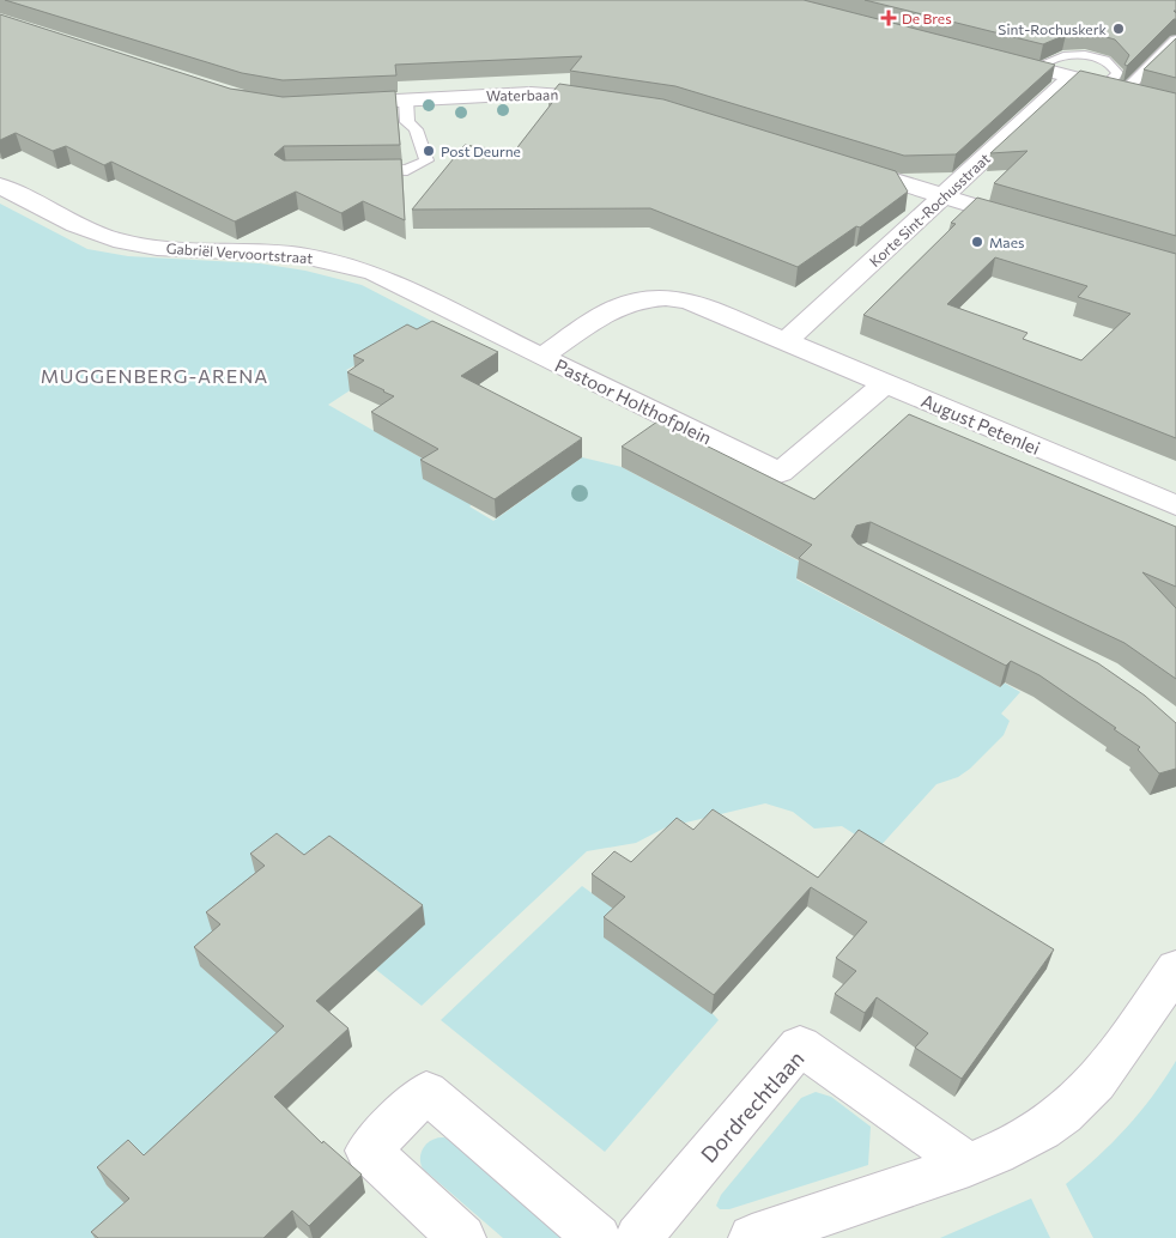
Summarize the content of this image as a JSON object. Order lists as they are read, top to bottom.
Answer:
{
  "streets": {
    "street": [
      "Waterbaan",
      "Korte Sint-Rochusstraat",
      "Gabriël Vervoortstraat",
      "Pastoor Holthofplein",
      "August Petenlei",
      "Dordrechtlaan"
    ]
  },
  "crossings": [
    ["Korte Sint-Rochusstraat", "Pastoor Holthofplein"],
    ["Korte Sint-Rochusstraat", "August Petenlei"],
    ["Gabriël Vervoortstraat", "Pastoor Holthofplein"],
    ["Pastoor Holthofplein", "August Petenlei"]
  ],
  "districts": ["MUGGENBERG-ARENA"],
  "places": {
    "health": ["De Bres"],
    "other": ["Sint-Rochuskerk", "Post Deurne", "Maes"]
  }
}
